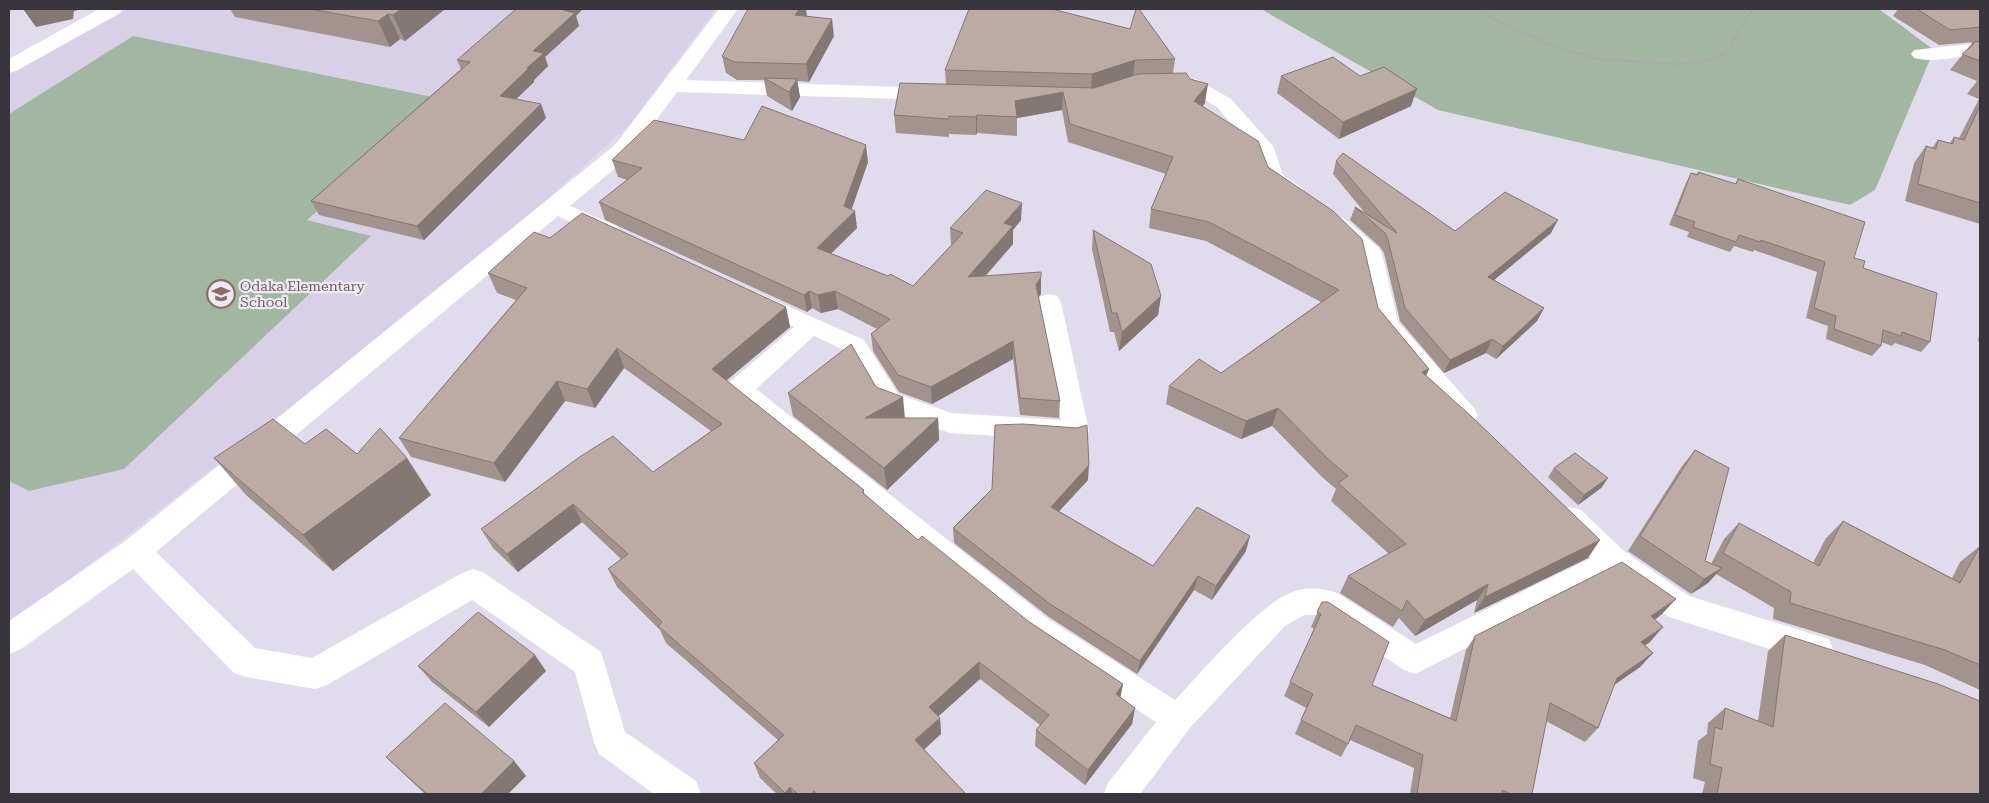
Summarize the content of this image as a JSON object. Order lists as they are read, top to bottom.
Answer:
{
  "places": {
    "school or university": ["Odaka Elementary School"]
  }
}
